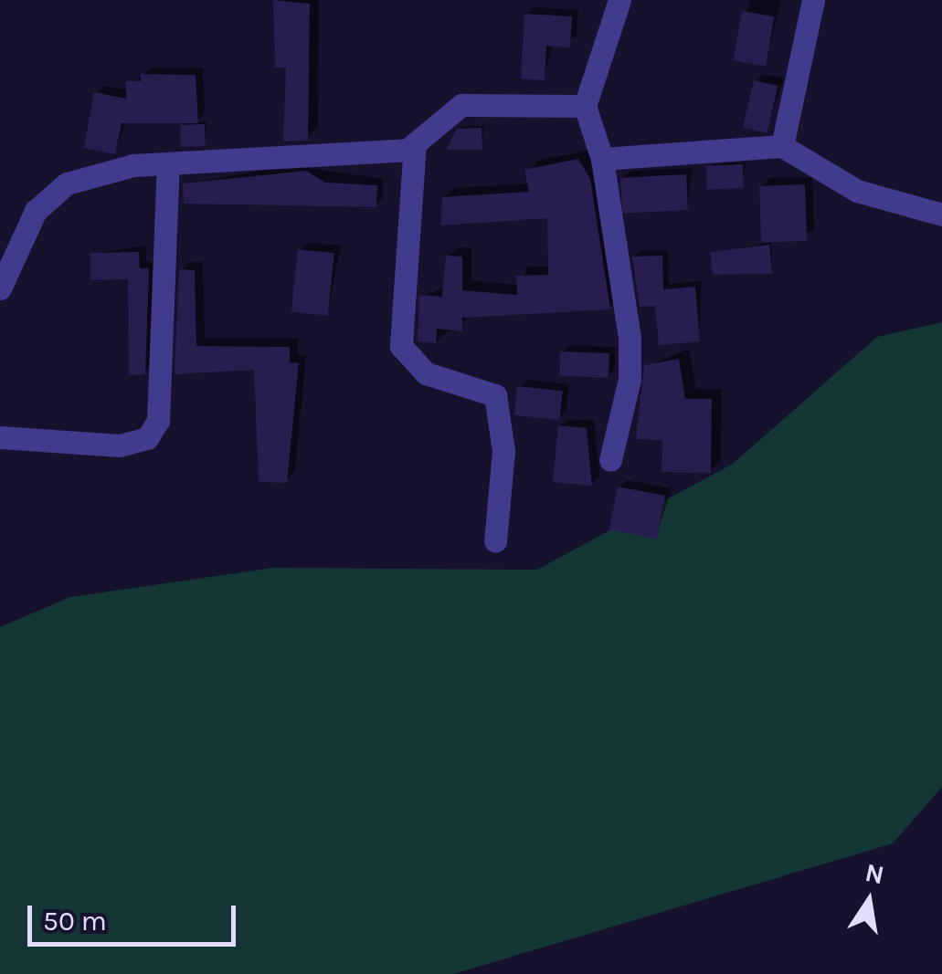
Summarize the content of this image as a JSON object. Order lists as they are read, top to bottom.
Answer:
{
  "scale_bar": "50 m",
  "north": "top"
}
